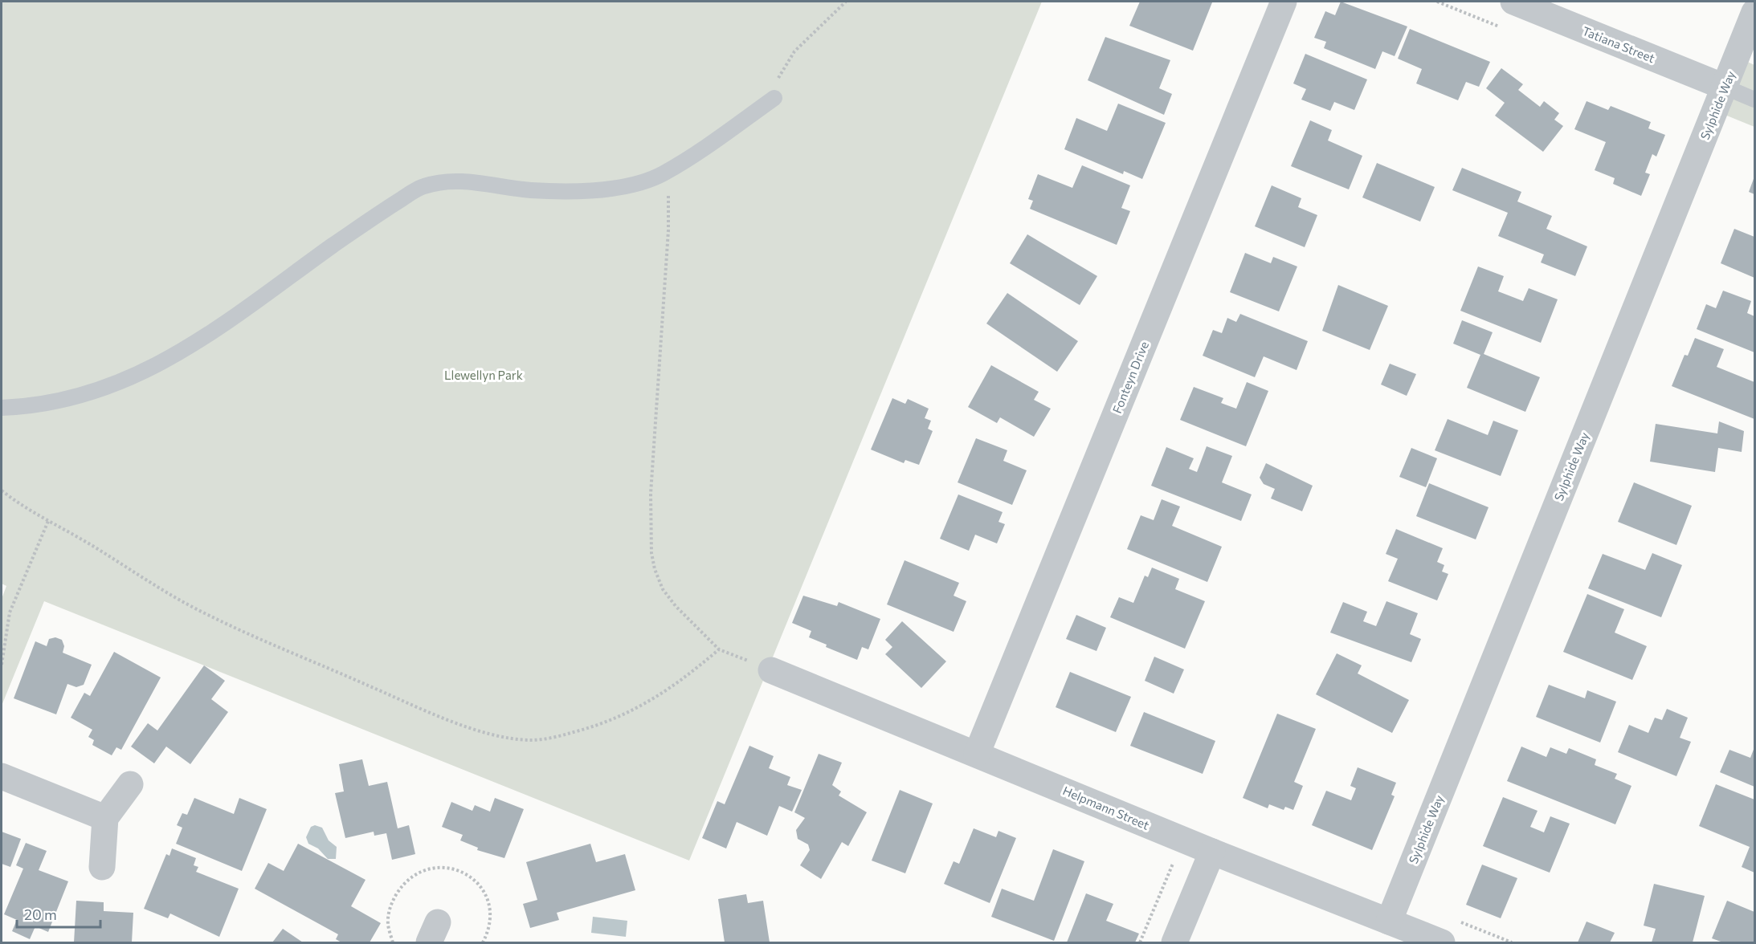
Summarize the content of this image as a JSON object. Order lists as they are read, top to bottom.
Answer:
{
  "streets": {
    "street": [
      "Tatiana Street",
      "Sylphide Way",
      "Fonteyn Drive",
      "Helpmann Street"
    ]
  },
  "crossings": [
    ["Tatiana Street", "Sylphide Way"],
    ["Sylphide Way", "Helpmann Street"],
    ["Fonteyn Drive", "Helpmann Street"]
  ],
  "parks": ["Llewellyn Park"],
  "scale_bar": "20 m"
}
